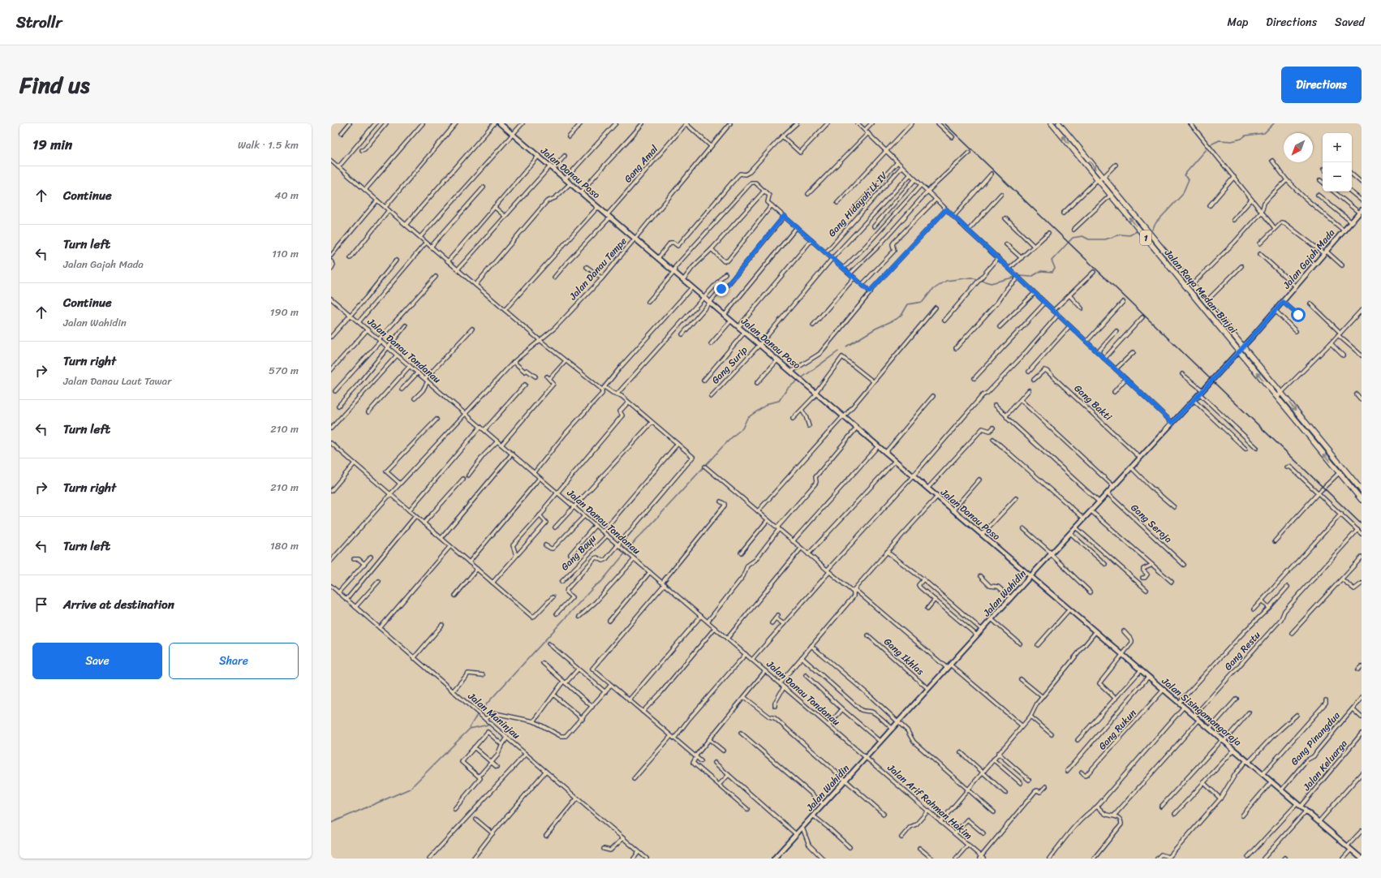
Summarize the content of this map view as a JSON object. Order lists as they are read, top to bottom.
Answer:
{
  "streets": {
    "main road": ["1", "Jalan Raya Medan-Binjai"],
    "street": [
      "Gang Amal",
      "Jalan Danau Poso",
      "Gang Hidayah Lk IV",
      "Jalan Gajah Mada",
      "Jalan Danau Tempe",
      "Jalan Danau Tondanau",
      "Gang Surip",
      "Gang Bakti",
      "Gang Seroja",
      "Gang Bayu",
      "Jalan Wahidin",
      "Gang Restu",
      "Gang Ikhlas",
      "Jalan Sisingamangaraja",
      "Jalan Maninjau",
      "Gang Rukun",
      "Gang Pinangdua",
      "Jalan Keluarga",
      "Jalan Arif Rahman Hakim"
    ]
  },
  "crossings": [
    ["Gang Amal", "Jalan Danau Poso"],
    ["Jalan Danau Poso", "Jalan Danau Tempe"],
    ["Jalan Danau Poso", "Gang Surip"],
    ["Jalan Danau Poso", "Jalan Wahidin"],
    ["Jalan Danau Poso", "Jalan Sisingamangaraja"],
    ["Jalan Gajah Mada", "Jalan Raya Medan-Binjai"],
    ["Jalan Gajah Mada", "Jalan Wahidin"],
    ["Jalan Danau Tempe", "Jalan Danau Tondanau"],
    ["Jalan Raya Medan-Binjai", "Jalan Wahidin"],
    ["Jalan Danau Tondanau", "Gang Bayu"],
    ["Jalan Danau Tondanau", "Jalan Wahidin"],
    ["Jalan Danau Tondanau", "Jalan Arif Rahman Hakim"],
    ["Gang Bakti", "Jalan Wahidin"],
    ["Gang Seroja", "Jalan Wahidin"],
    ["Jalan Wahidin", "Gang Ikhlas"],
    ["Jalan Wahidin", "Jalan Sisingamangaraja"],
    ["Jalan Wahidin", "Jalan Arif Rahman Hakim"],
    ["Gang Restu", "Jalan Sisingamangaraja"],
    ["Jalan Sisingamangaraja", "Gang Rukun"],
    ["Jalan Sisingamangaraja", "Gang Pinangdua"],
    ["Jalan Sisingamangaraja", "Jalan Keluarga"]
  ],
  "north": "bottom left",
  "page": {
    "header": "Strollr",
    "nav": ["Map", "Directions", "Saved"],
    "title": "Find us",
    "buttons": [
      "Directions",
      ["Save", "Share"]
    ],
    "heading": ["19 min", "Walk · 1.5 km"],
    "map_buttons": ["+", "−"],
    "list": [
      ["Continue", "40 m"],
      ["Turn left", "Jalan Gajah Mada", "110 m"],
      ["Continue", "Jalan Wahidin", "190 m"],
      ["Turn right", "Jalan Danau Laut Tawar", "570 m"],
      ["Turn left", "210 m"],
      ["Turn right", "210 m"],
      ["Turn left", "180 m"],
      "Arrive at destination"
    ]
  }
}
